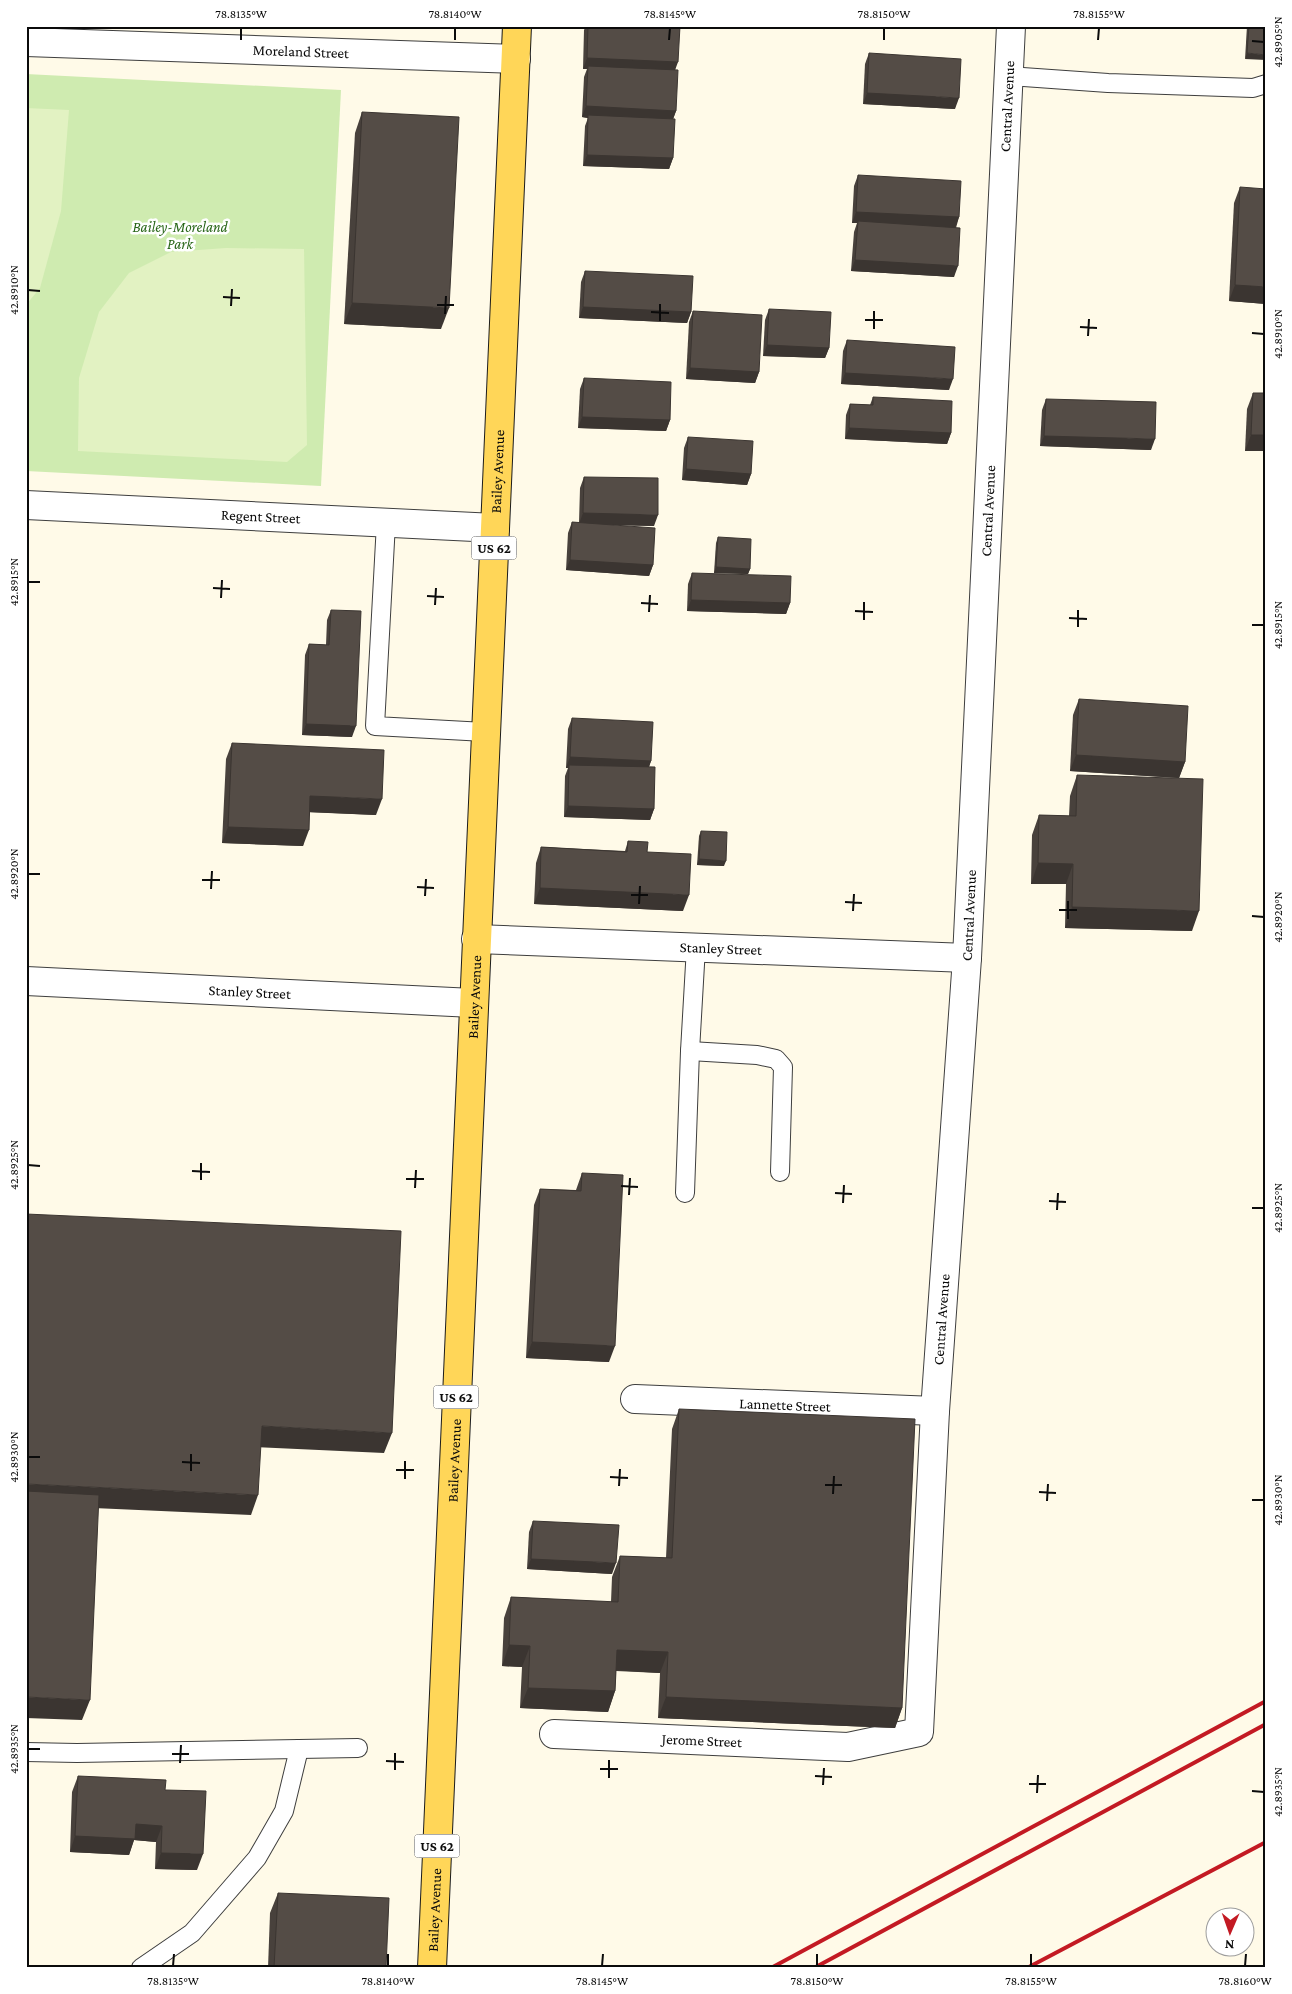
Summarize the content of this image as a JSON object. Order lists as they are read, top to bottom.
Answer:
{
  "streets": {
    "main road": ["Bailey Avenue", "US 62"],
    "street": [
      "Moreland Street",
      "Central Avenue",
      "Regent Street",
      "Stanley Street",
      "Lannette Street",
      "Jerome Street"
    ]
  },
  "crossings": [
    ["Moreland Street", "Bailey Avenue"],
    ["Central Avenue", "Stanley Street"],
    ["Central Avenue", "Lannette Street"],
    ["Central Avenue", "Jerome Street"],
    ["Bailey Avenue", "Regent Street"],
    ["Bailey Avenue", "Stanley Street"]
  ],
  "parks": ["Bailey-Moreland Park"],
  "north": "bottom",
  "coordinates": [
    "78.8135°W",
    "78.8140°W",
    "78.8145°W",
    "78.8150°W",
    "78.8155°W",
    "42.8905°N",
    "42.8910°N",
    "42.8915°N",
    "42.8920°N",
    "42.8925°N",
    "42.8930°N",
    "42.8935°N",
    "78.8160°W"
  ]
}
